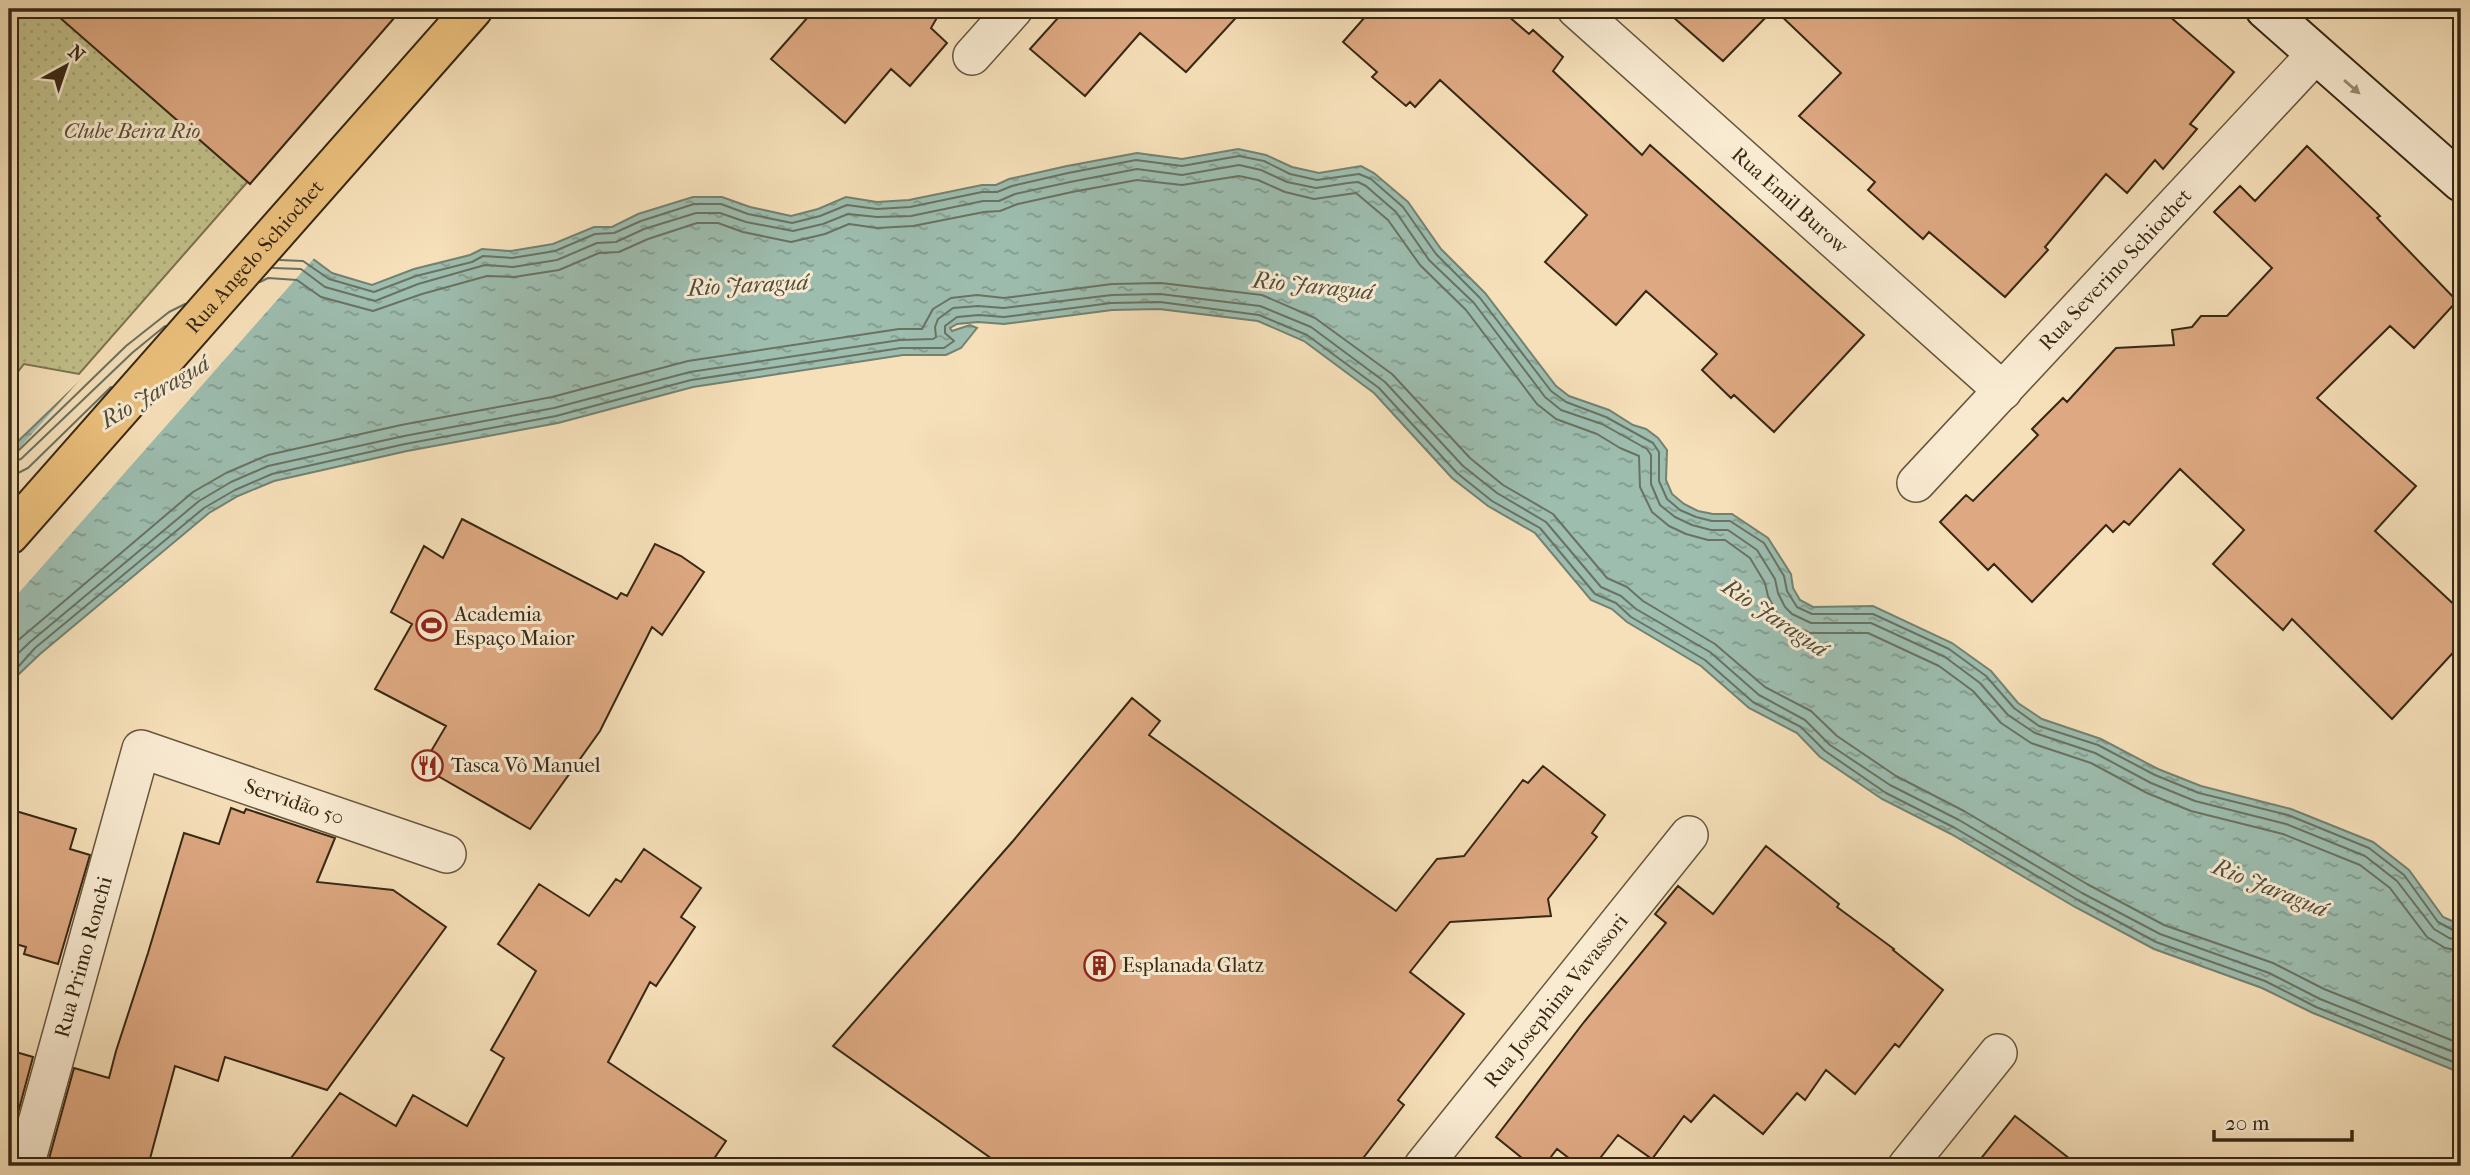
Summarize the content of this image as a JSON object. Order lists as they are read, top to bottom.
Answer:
{
  "streets": {
    "main road": ["Rua Angelo Schiochet"],
    "street": [
      "Rua Emil Burow",
      "Rua Severino Schiochet",
      "Servidão 50",
      "Rua Primo Ronchi",
      "Rua Josephina Vavassori"
    ]
  },
  "crossings": [
    ["Rua Emil Burow", "Rua Severino Schiochet"],
    ["Servidão 50", "Rua Primo Ronchi"]
  ],
  "water": ["Rio Jaraguá"],
  "parks": ["Clube Beira Rio"],
  "places": {
    "sports": ["Academia Espaço Maior"],
    "restaurant": ["Tasca Vô Manuel"],
    "building": ["Esplanada Glatz"]
  },
  "scale_bar": "20 m",
  "north": "top right"
}
